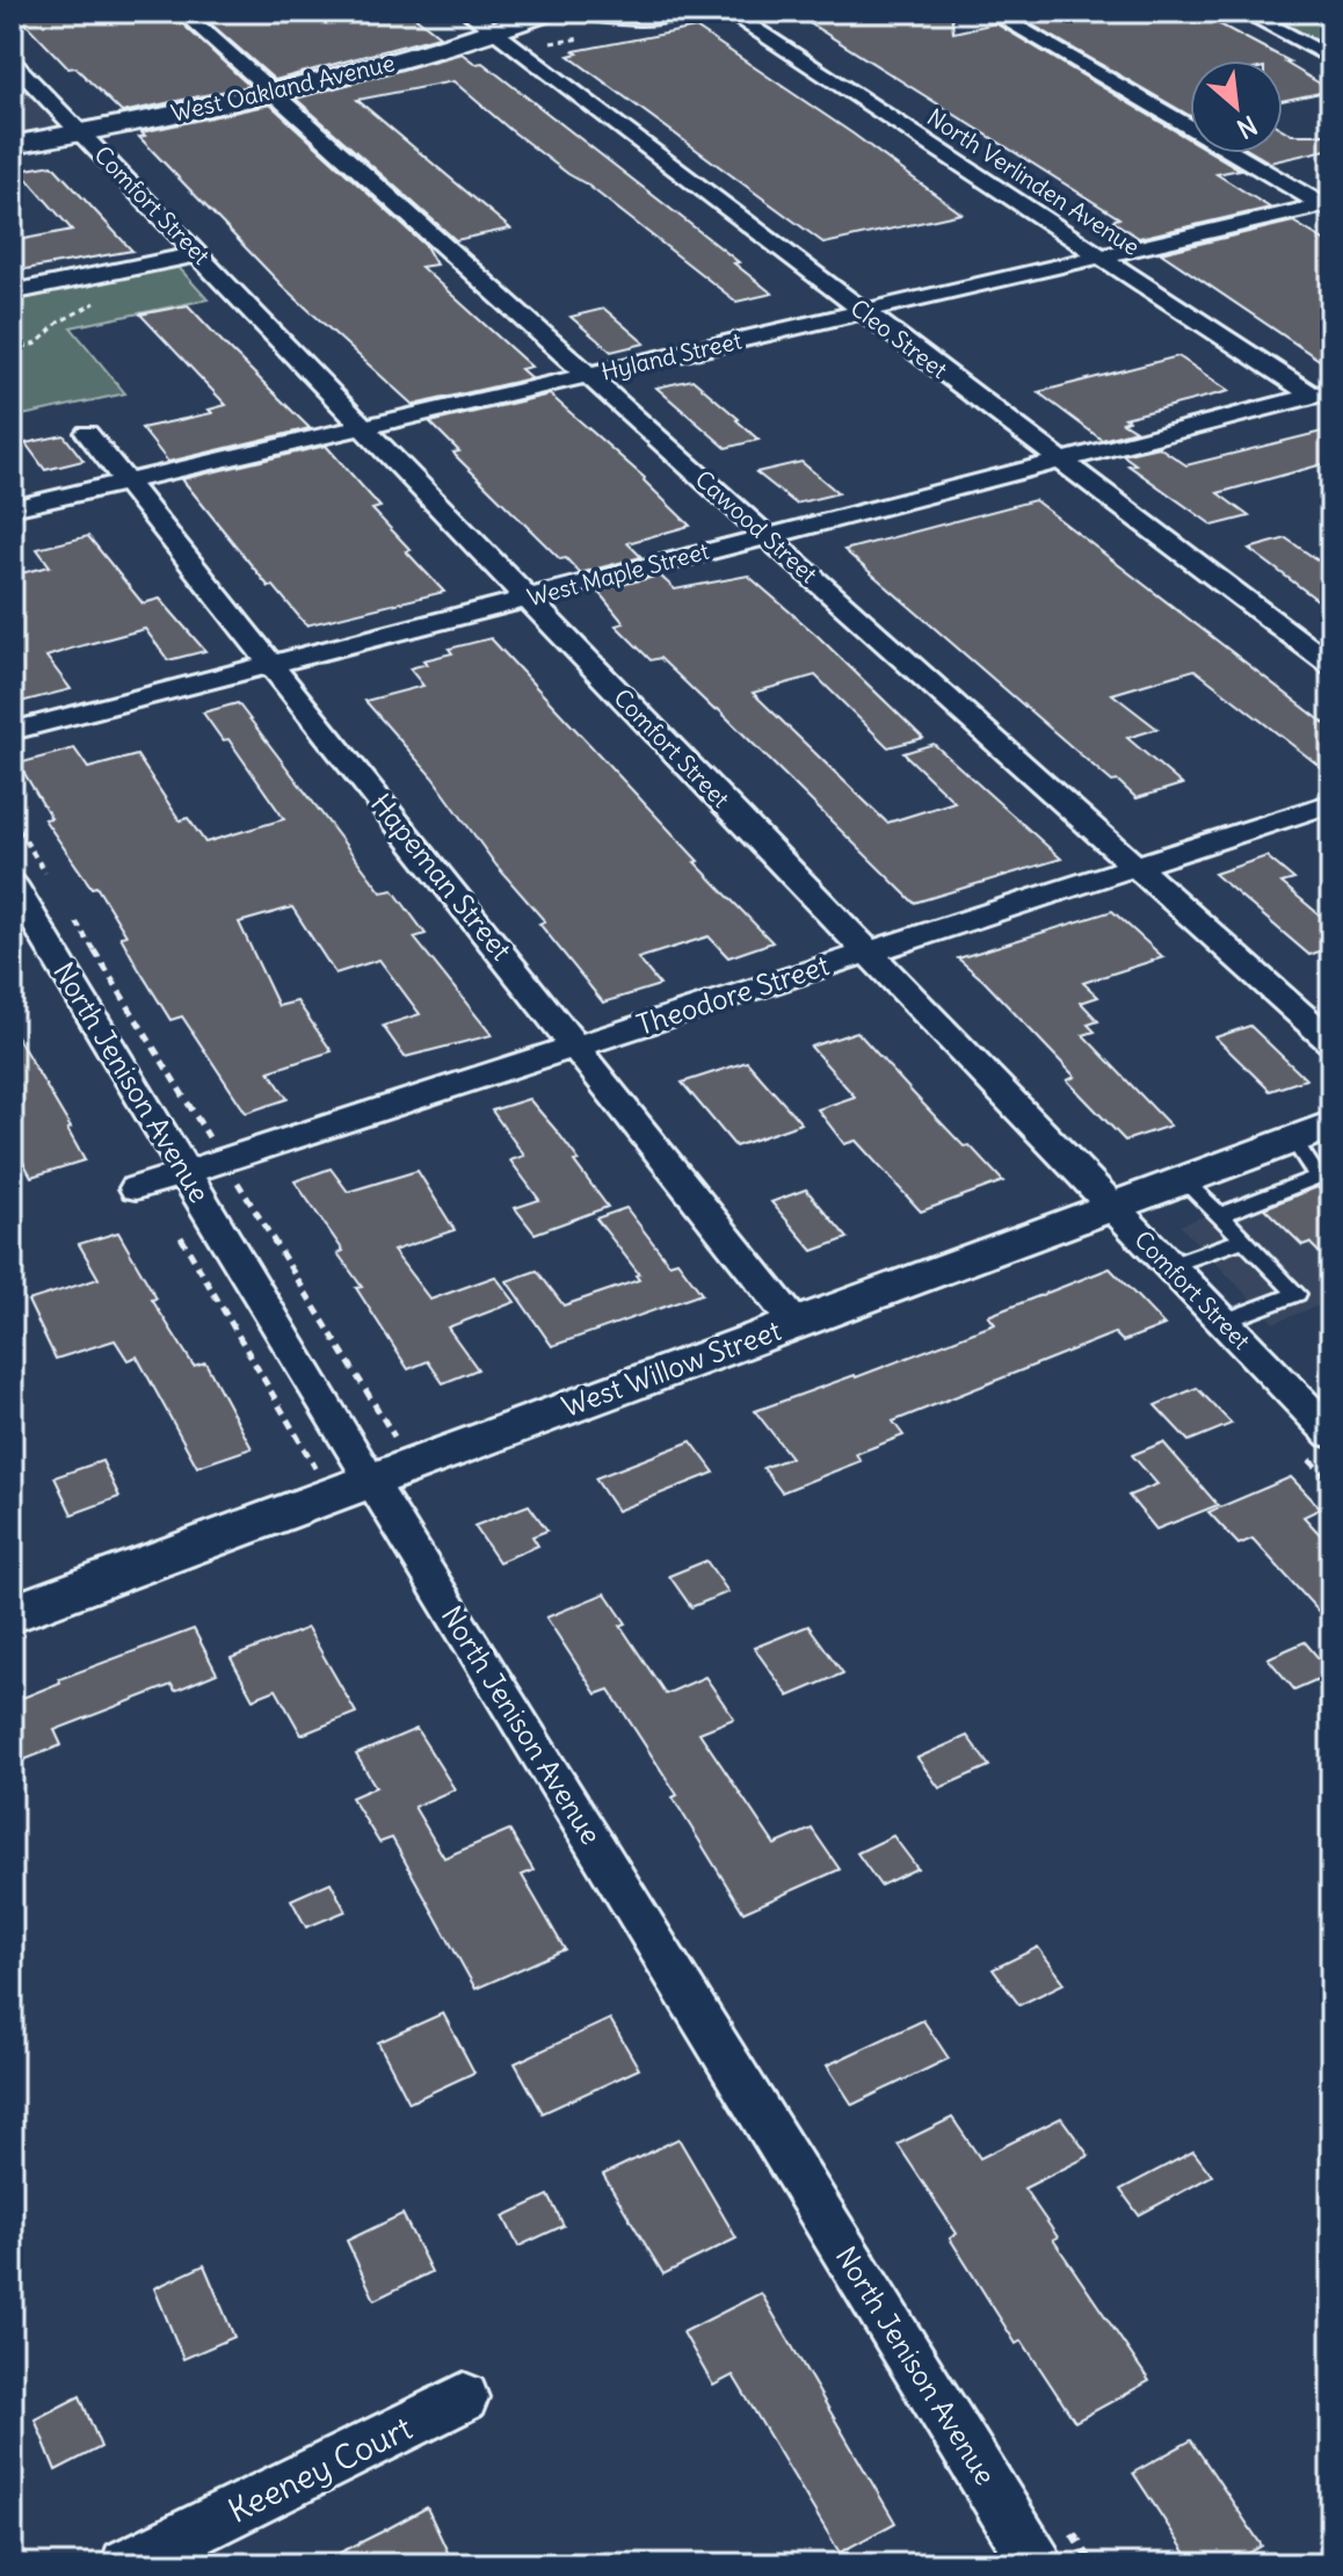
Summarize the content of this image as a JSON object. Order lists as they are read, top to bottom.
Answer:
{
  "streets": {
    "main road": ["West Oakland Avenue"],
    "street": [
      "North Verlinden Avenue",
      "Comfort Street",
      "Cleo Street",
      "Hyland Street",
      "Cawood Street",
      "West Maple Street",
      "Hapeman Street",
      "Theodore Street",
      "North Jenison Avenue",
      "West Willow Street",
      "Keeney Court"
    ]
  },
  "crossings": [
    ["West Oakland Avenue", "Comfort Street"],
    ["West Oakland Avenue", "Cleo Street"],
    ["West Oakland Avenue", "Cawood Street"],
    ["North Verlinden Avenue", "Hyland Street"],
    ["North Verlinden Avenue", "West Maple Street"],
    ["Comfort Street", "Hyland Street"],
    ["Comfort Street", "West Maple Street"],
    ["Comfort Street", "Theodore Street"],
    ["Comfort Street", "West Willow Street"],
    ["Cleo Street", "Hyland Street"],
    ["Cleo Street", "West Maple Street"],
    ["Hyland Street", "Cawood Street"],
    ["Hyland Street", "Hapeman Street"],
    ["Cawood Street", "West Maple Street"],
    ["Cawood Street", "Theodore Street"],
    ["West Maple Street", "Hapeman Street"],
    ["Hapeman Street", "Theodore Street"],
    ["Hapeman Street", "West Willow Street"],
    ["Theodore Street", "North Jenison Avenue"],
    ["North Jenison Avenue", "West Willow Street"]
  ],
  "north": "bottom right"
}
